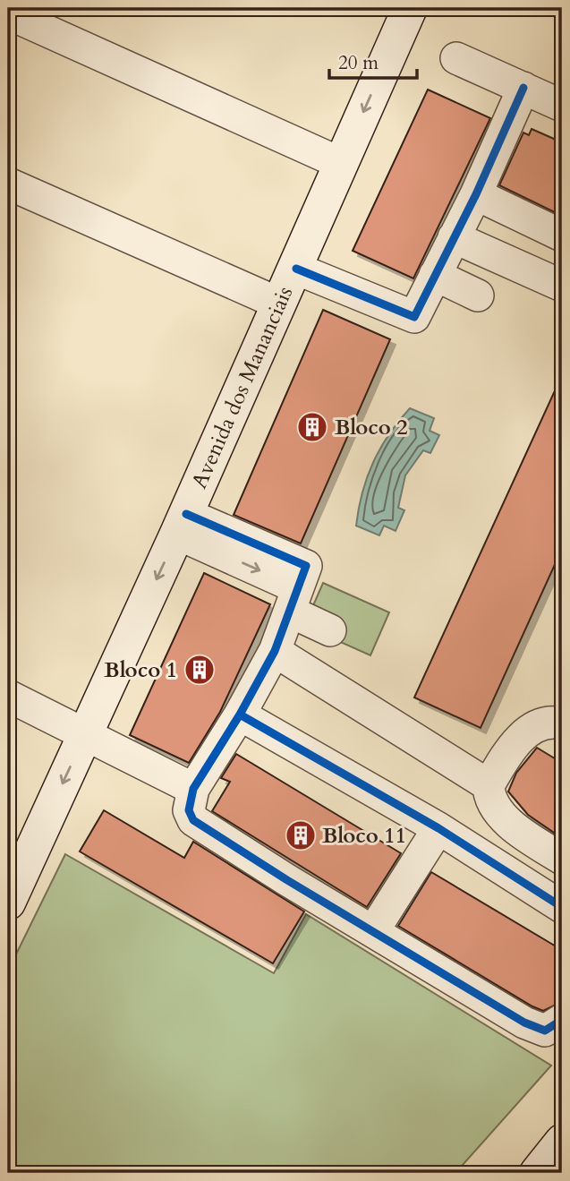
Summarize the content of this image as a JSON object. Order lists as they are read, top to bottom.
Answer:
{
  "streets": {
    "main road": ["Avenida dos Mananciais"]
  },
  "one_way": ["Avenida dos Mananciais"],
  "places": {
    "building": ["Bloco 2", "Bloco 1", "Bloco 11"]
  },
  "scale_bar": "20 m"
}
